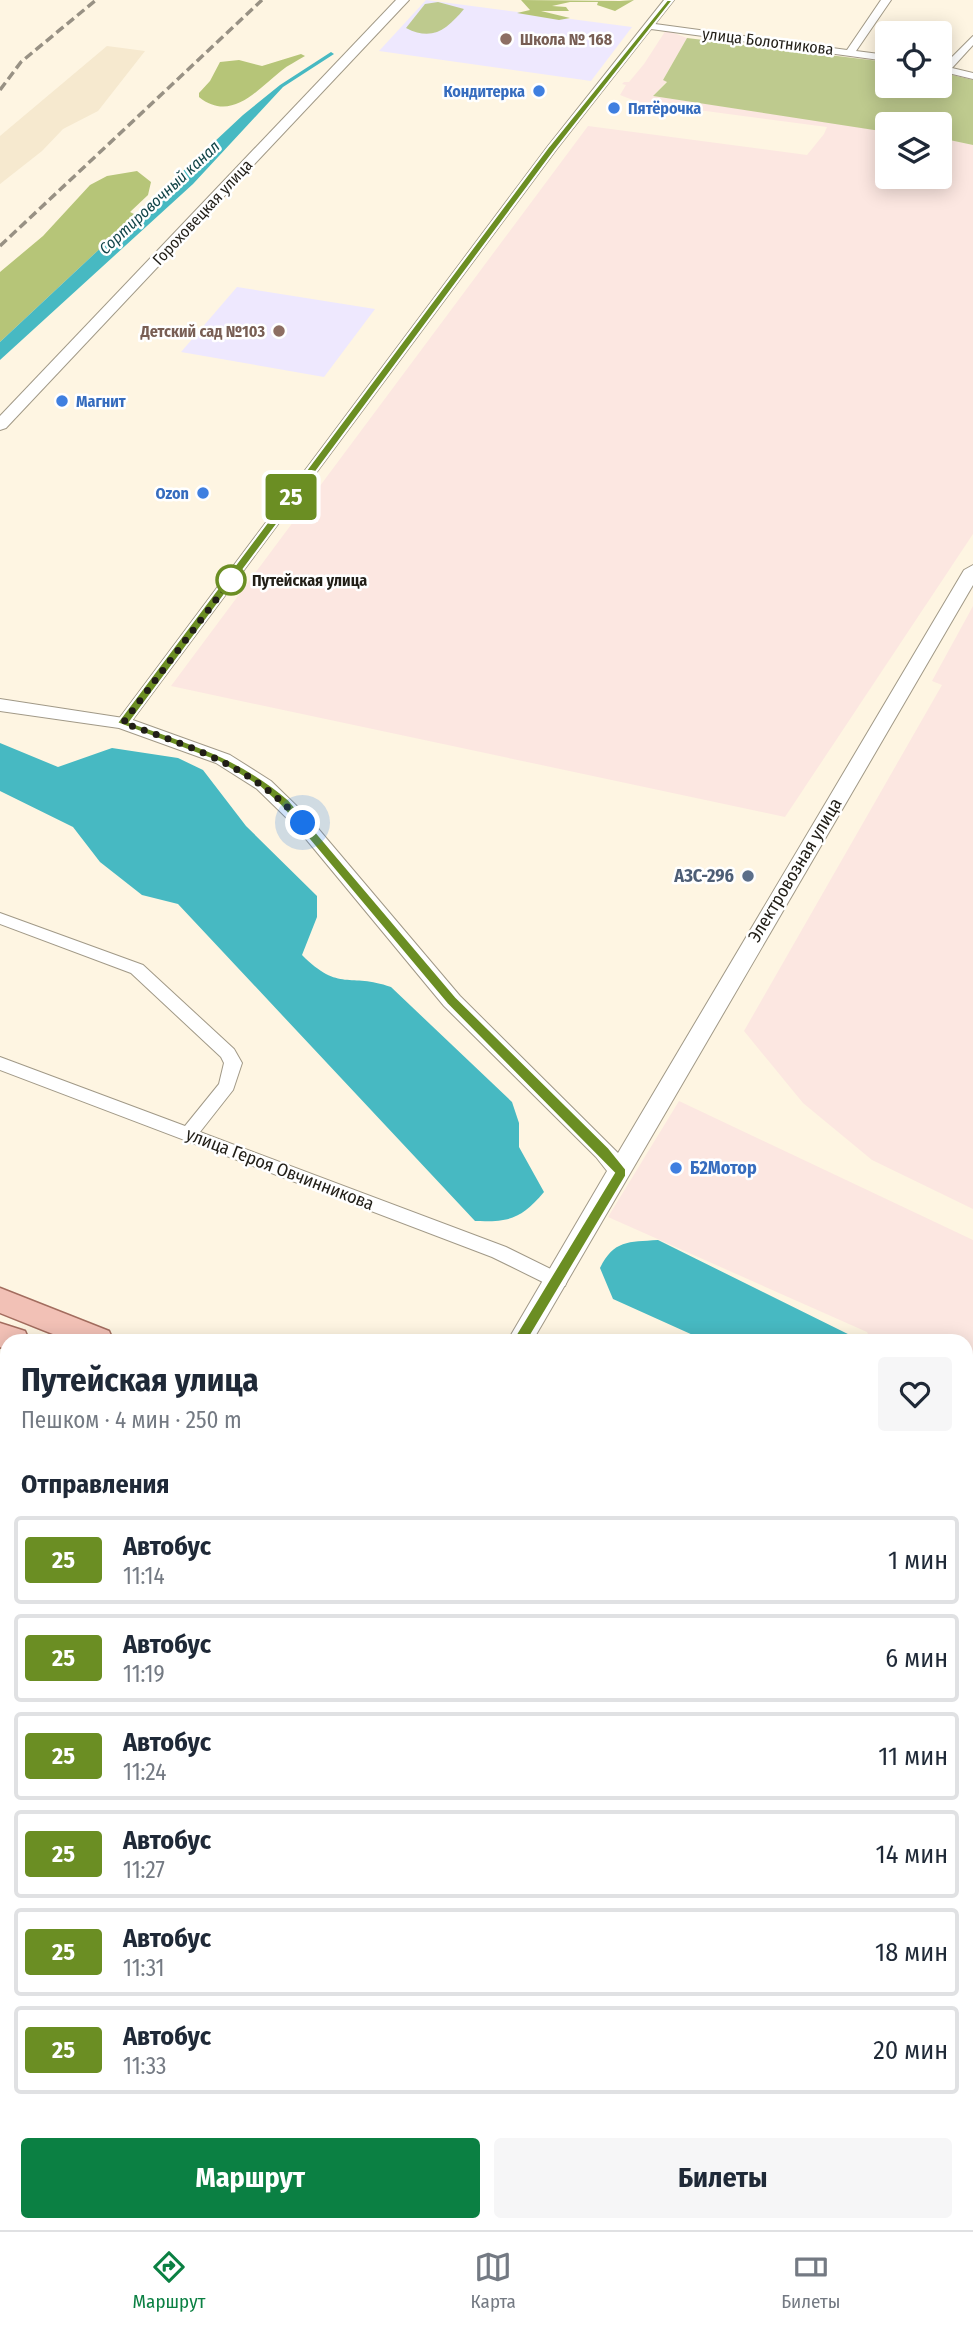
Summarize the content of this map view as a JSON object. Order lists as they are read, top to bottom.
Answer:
{
  "streets": {
    "street": [
      "улица Болотникова",
      "Гороховецкая улица",
      "Электровозная улица",
      "улица Героя Овчинникова"
    ]
  },
  "crossings": [
    ["Электровозная улица", "улица Героя Овчинникова"]
  ],
  "water": ["Сортировочный канал"],
  "places": [
    "Школа № 168",
    "Кондитерка",
    "Пятёрочка",
    "Детский сад №103",
    "Магнит",
    "Ozon",
    "Путейская улица",
    "АЗС-296",
    "Б2Мотор"
  ],
  "lines": ["bus line 25"],
  "page": {
    "on_map": "25",
    "heading": [
      ["Путейская улица", "Пешком · 4 мин · 250 m"],
      "Отправления"
    ],
    "list": [
      {
        "mark": "25",
        "name": "Автобус",
        "note": "11:14",
        "value": "1 мин"
      },
      {
        "mark": "25",
        "name": "Автобус",
        "note": "11:19",
        "value": "6 мин"
      },
      {
        "mark": "25",
        "name": "Автобус",
        "note": "11:24",
        "value": "11 мин"
      },
      {
        "mark": "25",
        "name": "Автобус",
        "note": "11:27",
        "value": "14 мин"
      },
      {
        "mark": "25",
        "name": "Автобус",
        "note": "11:31",
        "value": "18 мин"
      },
      {
        "mark": "25",
        "name": "Автобус",
        "note": "11:33",
        "value": "20 мин"
      }
    ],
    "buttons": ["Маршрут", "Билеты"],
    "tabs": ["Маршрут", "Карта", "Билеты"]
  }
}
